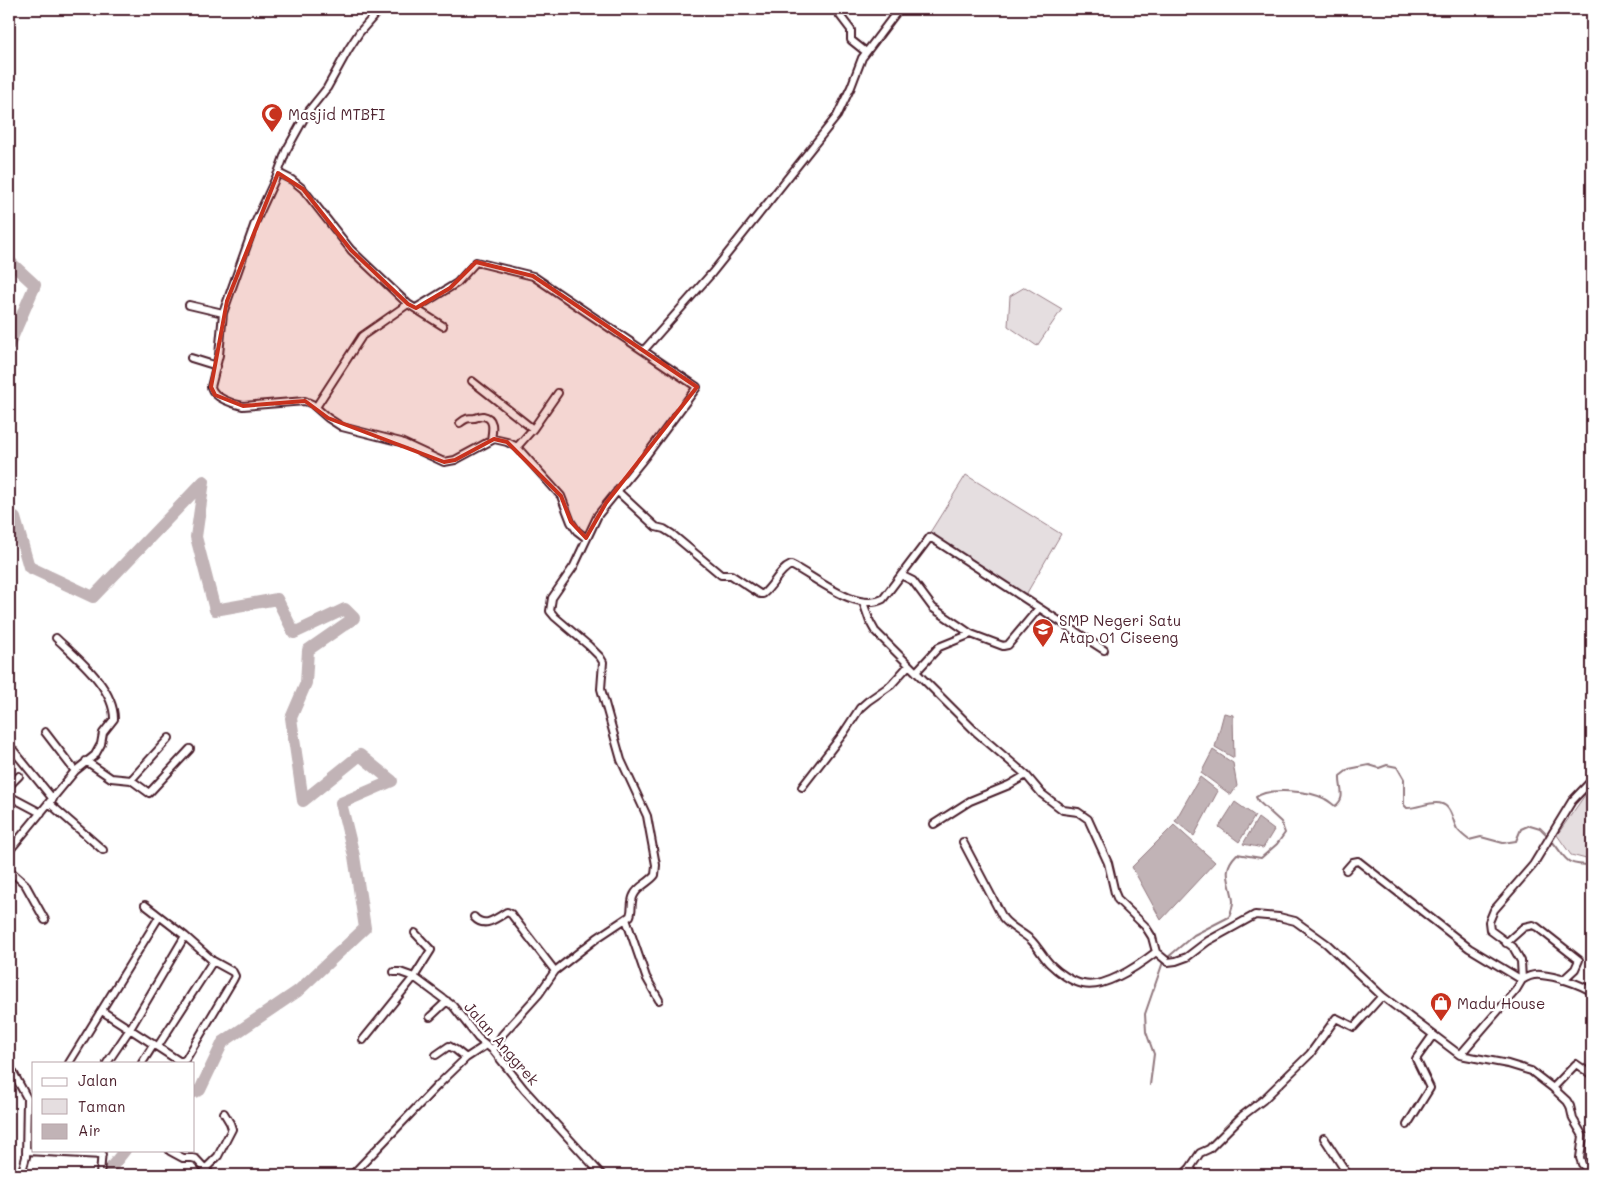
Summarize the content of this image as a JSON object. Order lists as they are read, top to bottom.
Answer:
{
  "streets": {
    "street": ["Jalan Anggrek"]
  },
  "places": {
    "mosque": ["Masjid MTBFI"],
    "school or university": ["SMP Negeri Satu Atap 01 Ciseeng"],
    "shop": ["Madu House"]
  },
  "legend": ["Jalan", "Taman", "Air"]
}
